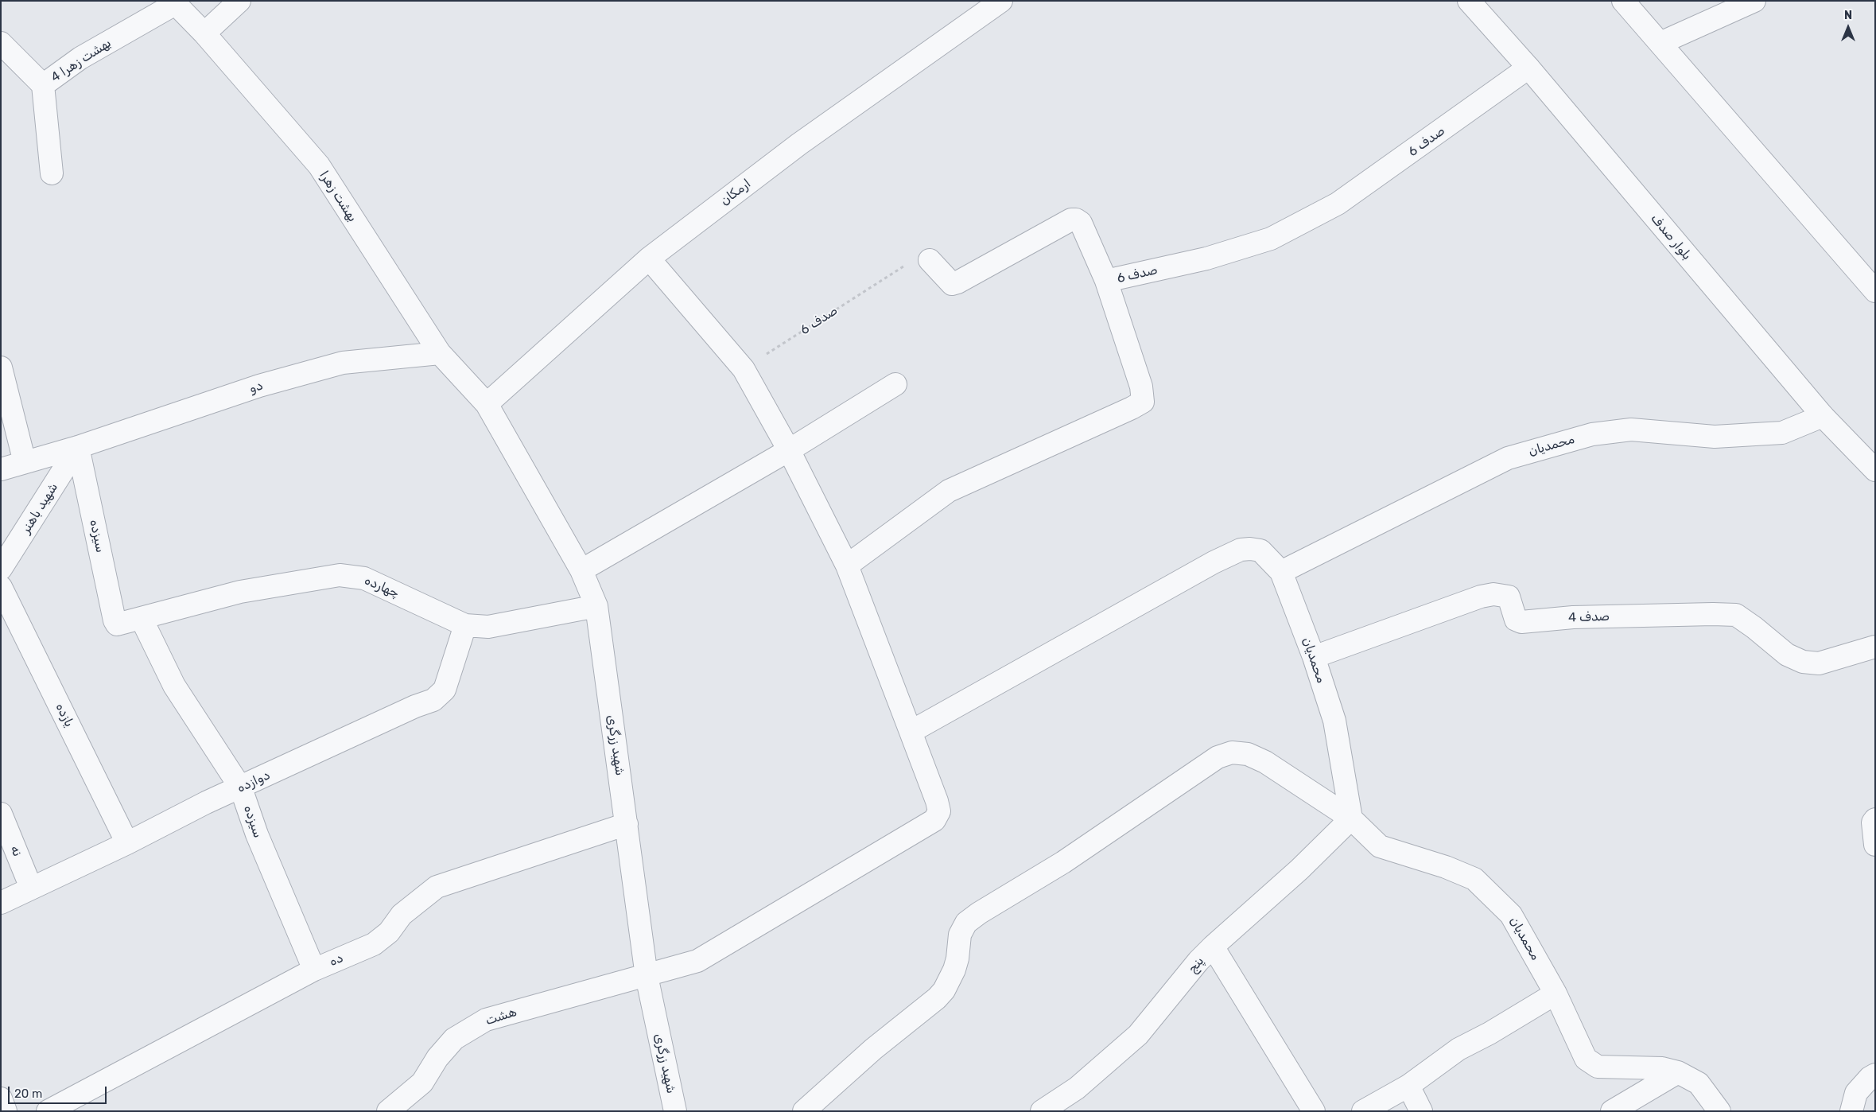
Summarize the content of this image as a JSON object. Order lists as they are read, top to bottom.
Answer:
{
  "streets": {
    "street": [
      "بهشت زهرا 4",
      "صدف 6",
      "ارمکان",
      "بهشت زهرا",
      "بلوار صدف",
      "دو",
      "محمدیان",
      "شهید باهنر",
      "سیزده",
      "چهارده",
      "صدف 4",
      "یازده",
      "شهید زرگری",
      "دوازده",
      "نه",
      "ده",
      "پنج",
      "هشت"
    ]
  },
  "crossings": [
    ["بهشت زهرا 4", "بهشت زهرا"],
    ["صدف 6", "بلوار صدف"],
    ["صدف 6", "هشت"],
    ["ارمکان", "بهشت زهرا"],
    ["ارمکان", "شهید زرگری"],
    ["ارمکان", "هشت"],
    ["بهشت زهرا", "دو"],
    ["بهشت زهرا", "شهید زرگری"],
    ["بلوار صدف", "محمدیان"],
    ["دو", "شهید باهنر"],
    ["دو", "سیزده"],
    ["محمدیان", "صدف 4"],
    ["محمدیان", "پنج"],
    ["شهید باهنر", "سیزده"],
    ["سیزده", "چهارده"],
    ["سیزده", "دوازده"],
    ["سیزده", "ده"],
    ["چهارده", "شهید زرگری"],
    ["چهارده", "دوازده"],
    ["یازده", "دوازده"],
    ["شهید زرگری", "ده"],
    ["شهید زرگری", "هشت"],
    ["دوازده", "نه"]
  ],
  "scale_bar": "20 m",
  "north": "top"
}
